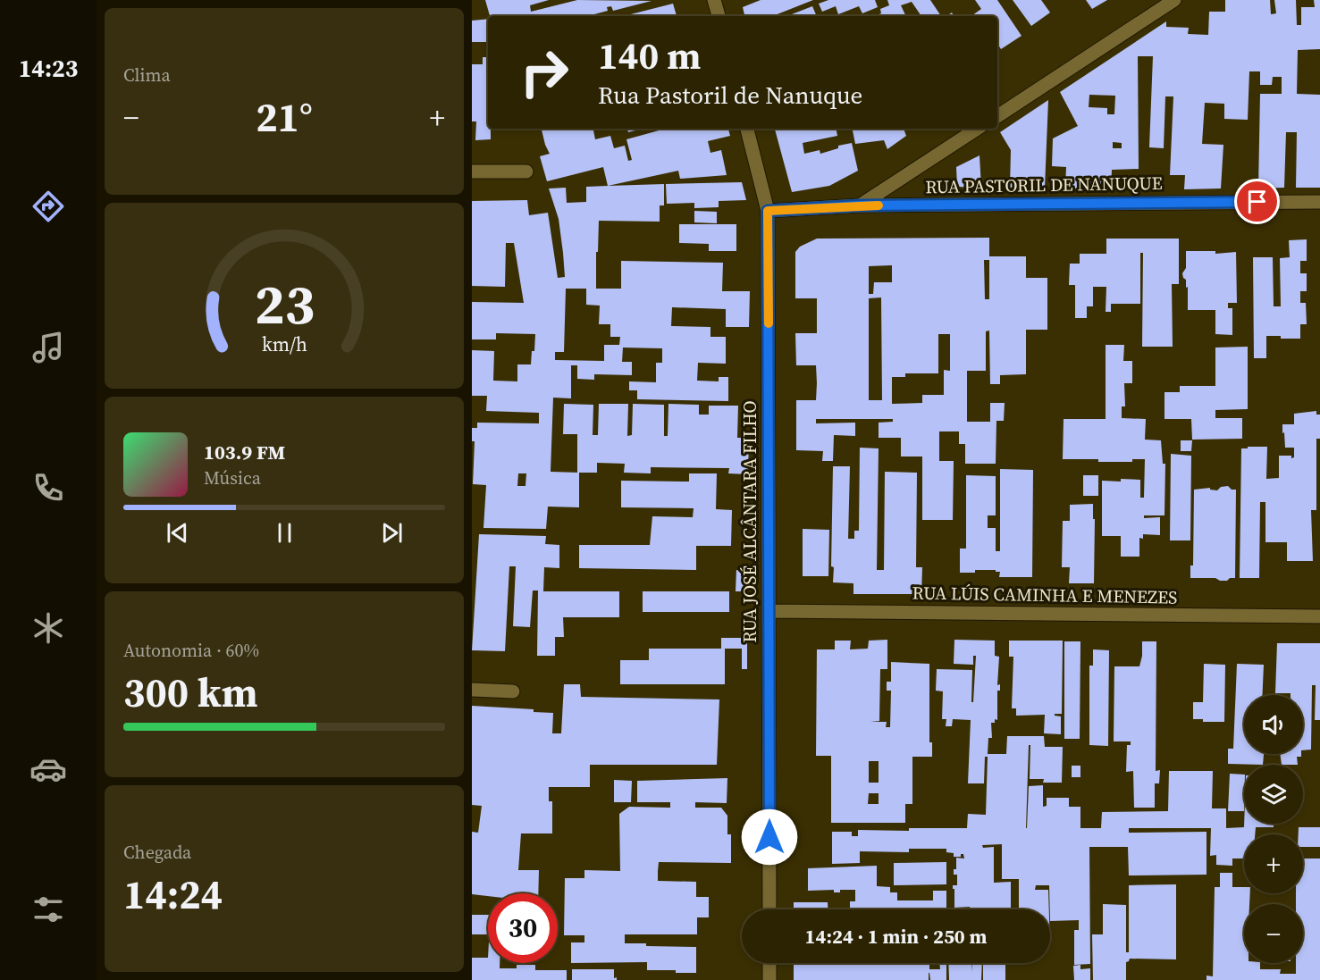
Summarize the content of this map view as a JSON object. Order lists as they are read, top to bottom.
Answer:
{
  "streets": {
    "street": ["RUA PASTORIL DE NANUQUE", "RUA JOSÉ ALCÂNTARA FILHO", "RUA LÚIS CAMINHA E MENEZES"]
  },
  "crossings": [
    ["RUA PASTORIL DE NANUQUE", "RUA JOSÉ ALCÂNTARA FILHO"],
    ["RUA JOSÉ ALCÂNTARA FILHO", "RUA LÚIS CAMINHA E MENEZES"]
  ],
  "page": {
    "tabs": "14:23",
    "tile": [
      "Clima",
      ["Autonomia · 60%", "300 km"],
      ["Chegada", "14:24"]
    ],
    "turn": ["140 m", "Rua Pastoril de Nanuque"],
    "heat": ["−", "21°", "+"],
    "song": ["103.9 FM", "Música"],
    "map_buttons": ["+", "−"],
    "limit": "30",
    "trip": "14:24 · 1 min · 250 m",
    "gauge": ["23", "km/h"]
  }
}
